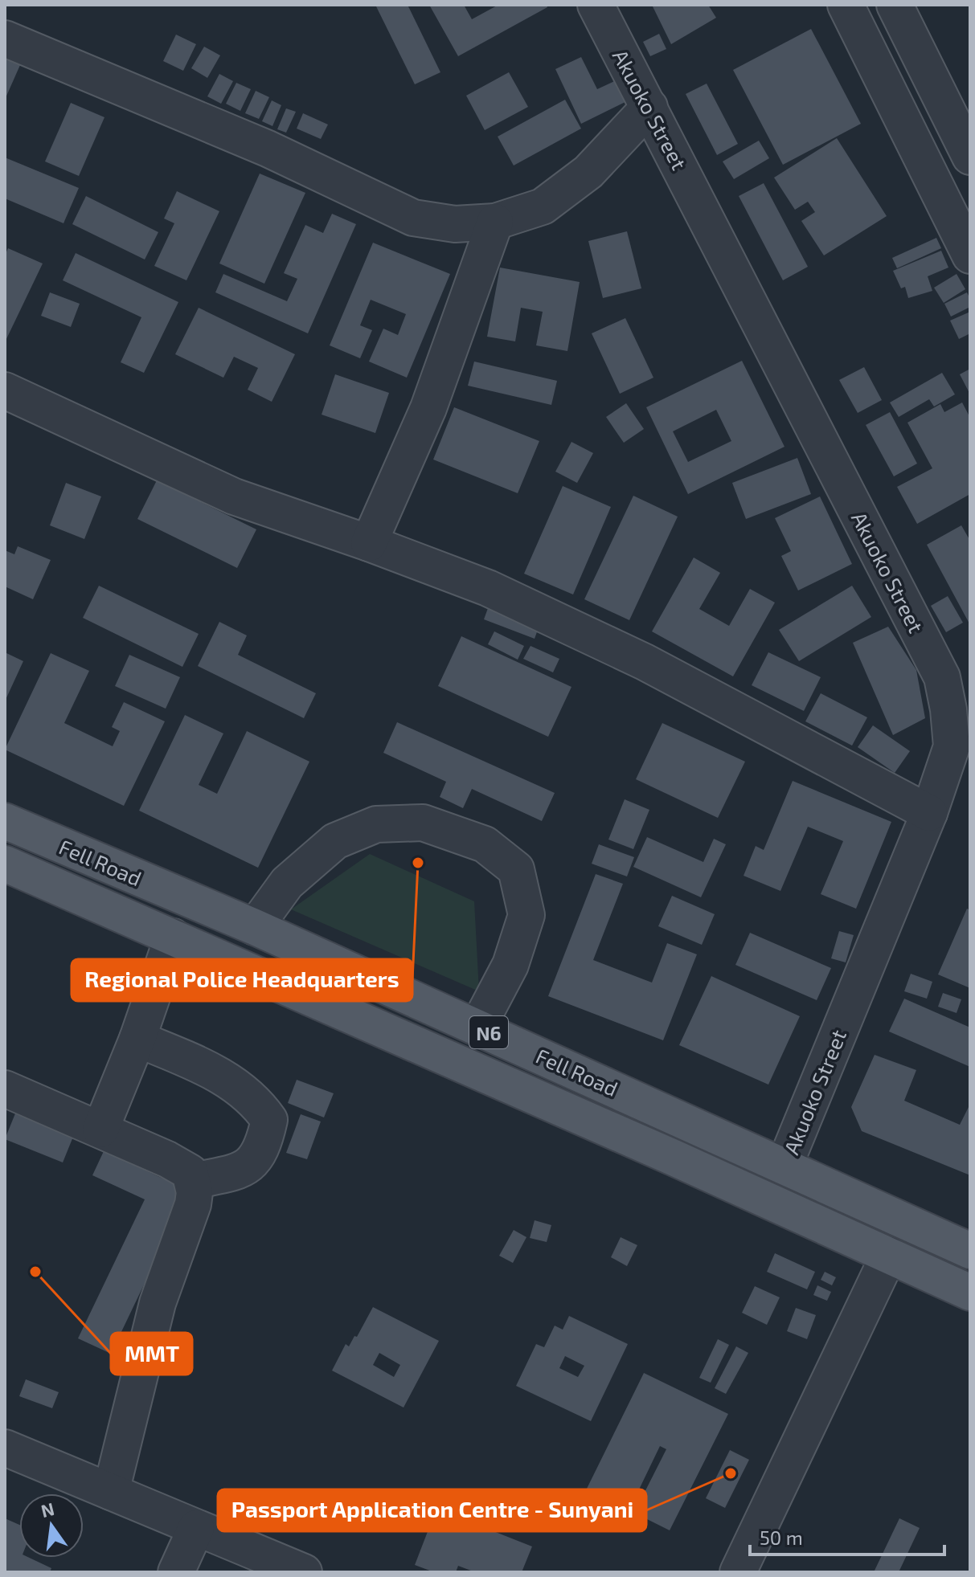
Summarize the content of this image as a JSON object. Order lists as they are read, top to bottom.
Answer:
{
  "streets": {
    "main road": ["Fell Road", "N6"],
    "street": ["Akuoko Street"]
  },
  "crossings": [
    ["Akuoko Street", "Fell Road"]
  ],
  "places": ["Regional Police Headquarters", "MMT", "Passport Application Centre - Sunyani"],
  "scale_bar": "50 m",
  "north": "top"
}
